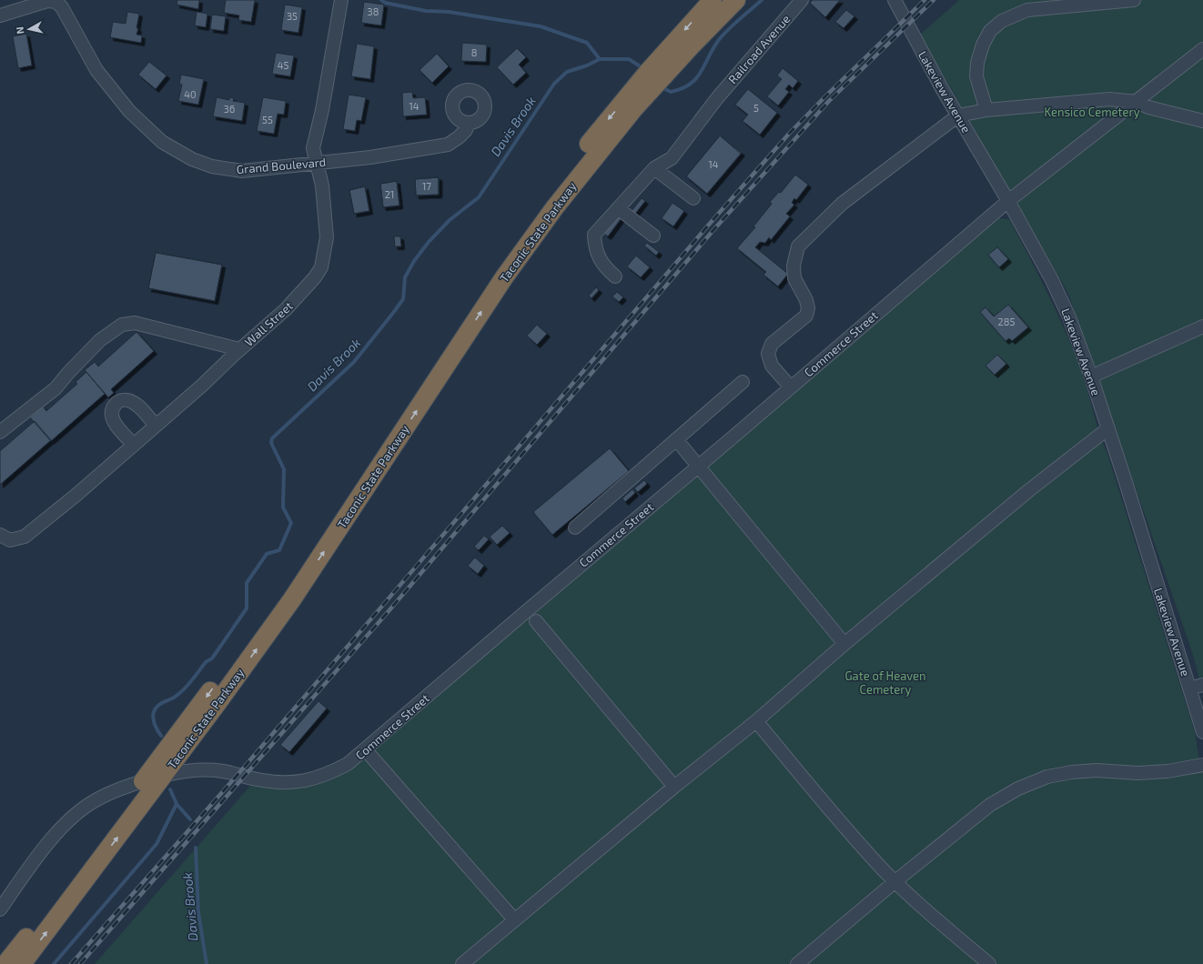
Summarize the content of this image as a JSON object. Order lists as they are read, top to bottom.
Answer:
{
  "streets": {
    "highway": ["Taconic State Parkway"],
    "street": [
      "Railroad Avenue",
      "Lakeview Avenue",
      "Grand Boulevard",
      "Wall Street",
      "Commerce Street"
    ]
  },
  "crossings": [
    ["Lakeview Avenue", "Commerce Street"],
    ["Grand Boulevard", "Wall Street"],
    ["Taconic State Parkway", "Commerce Street"]
  ],
  "water": ["Davis Brook"],
  "parks": ["Kensico Cemetery", "Gate of Heaven Cemetery"],
  "house_numbers": [
    "38",
    "35",
    "8",
    "45",
    "40",
    "14",
    "5",
    "36",
    "55",
    "14",
    "17",
    "21",
    "285"
  ],
  "north": "left"
}
